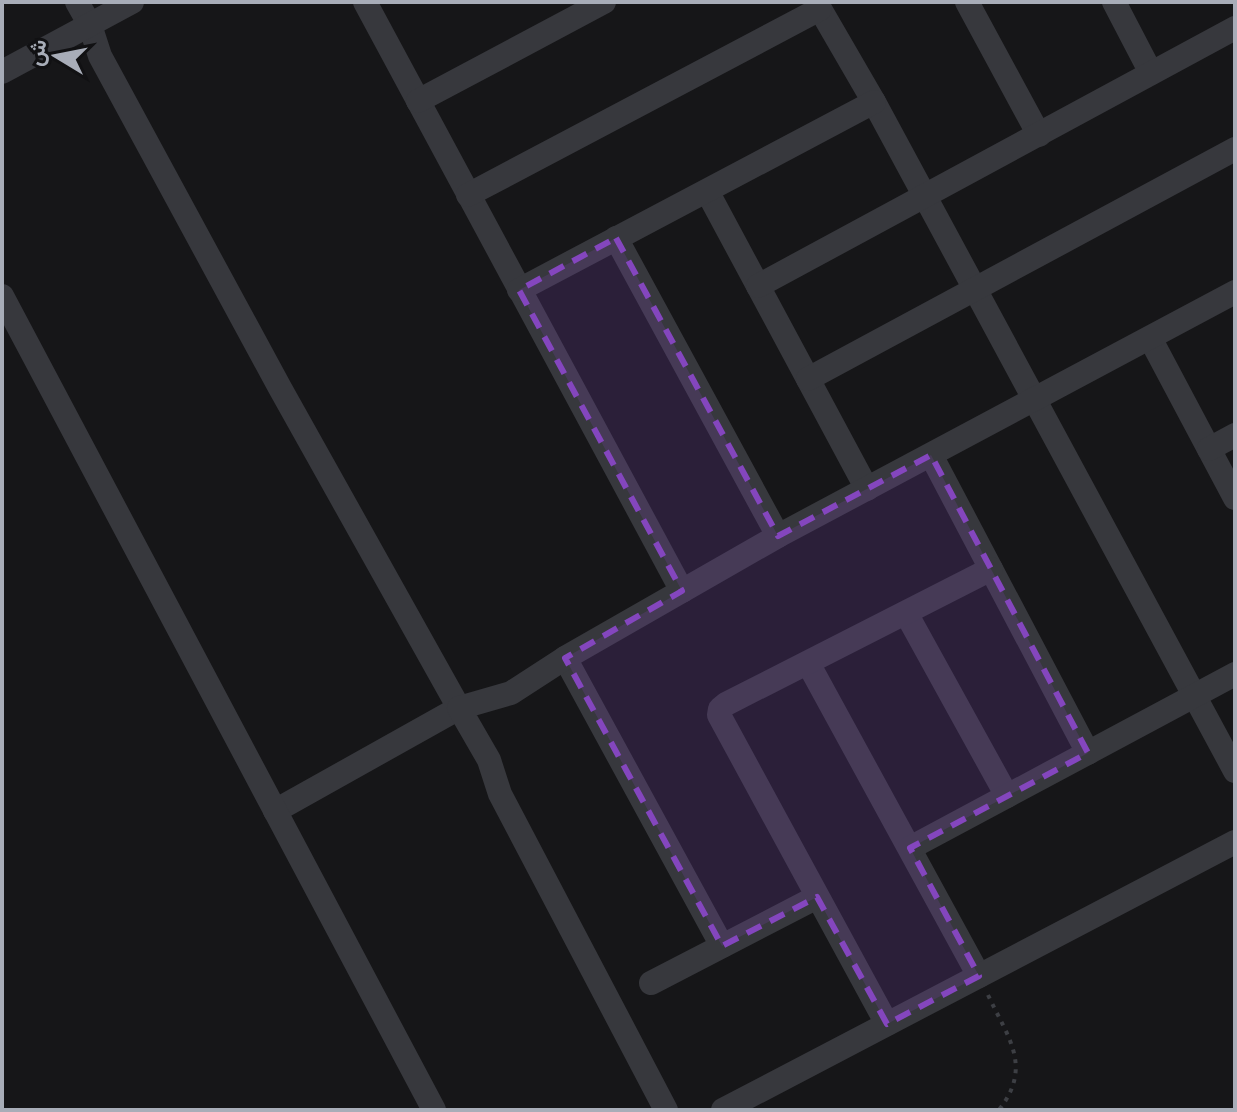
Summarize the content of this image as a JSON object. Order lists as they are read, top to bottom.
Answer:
{
  "north": "left"
}
